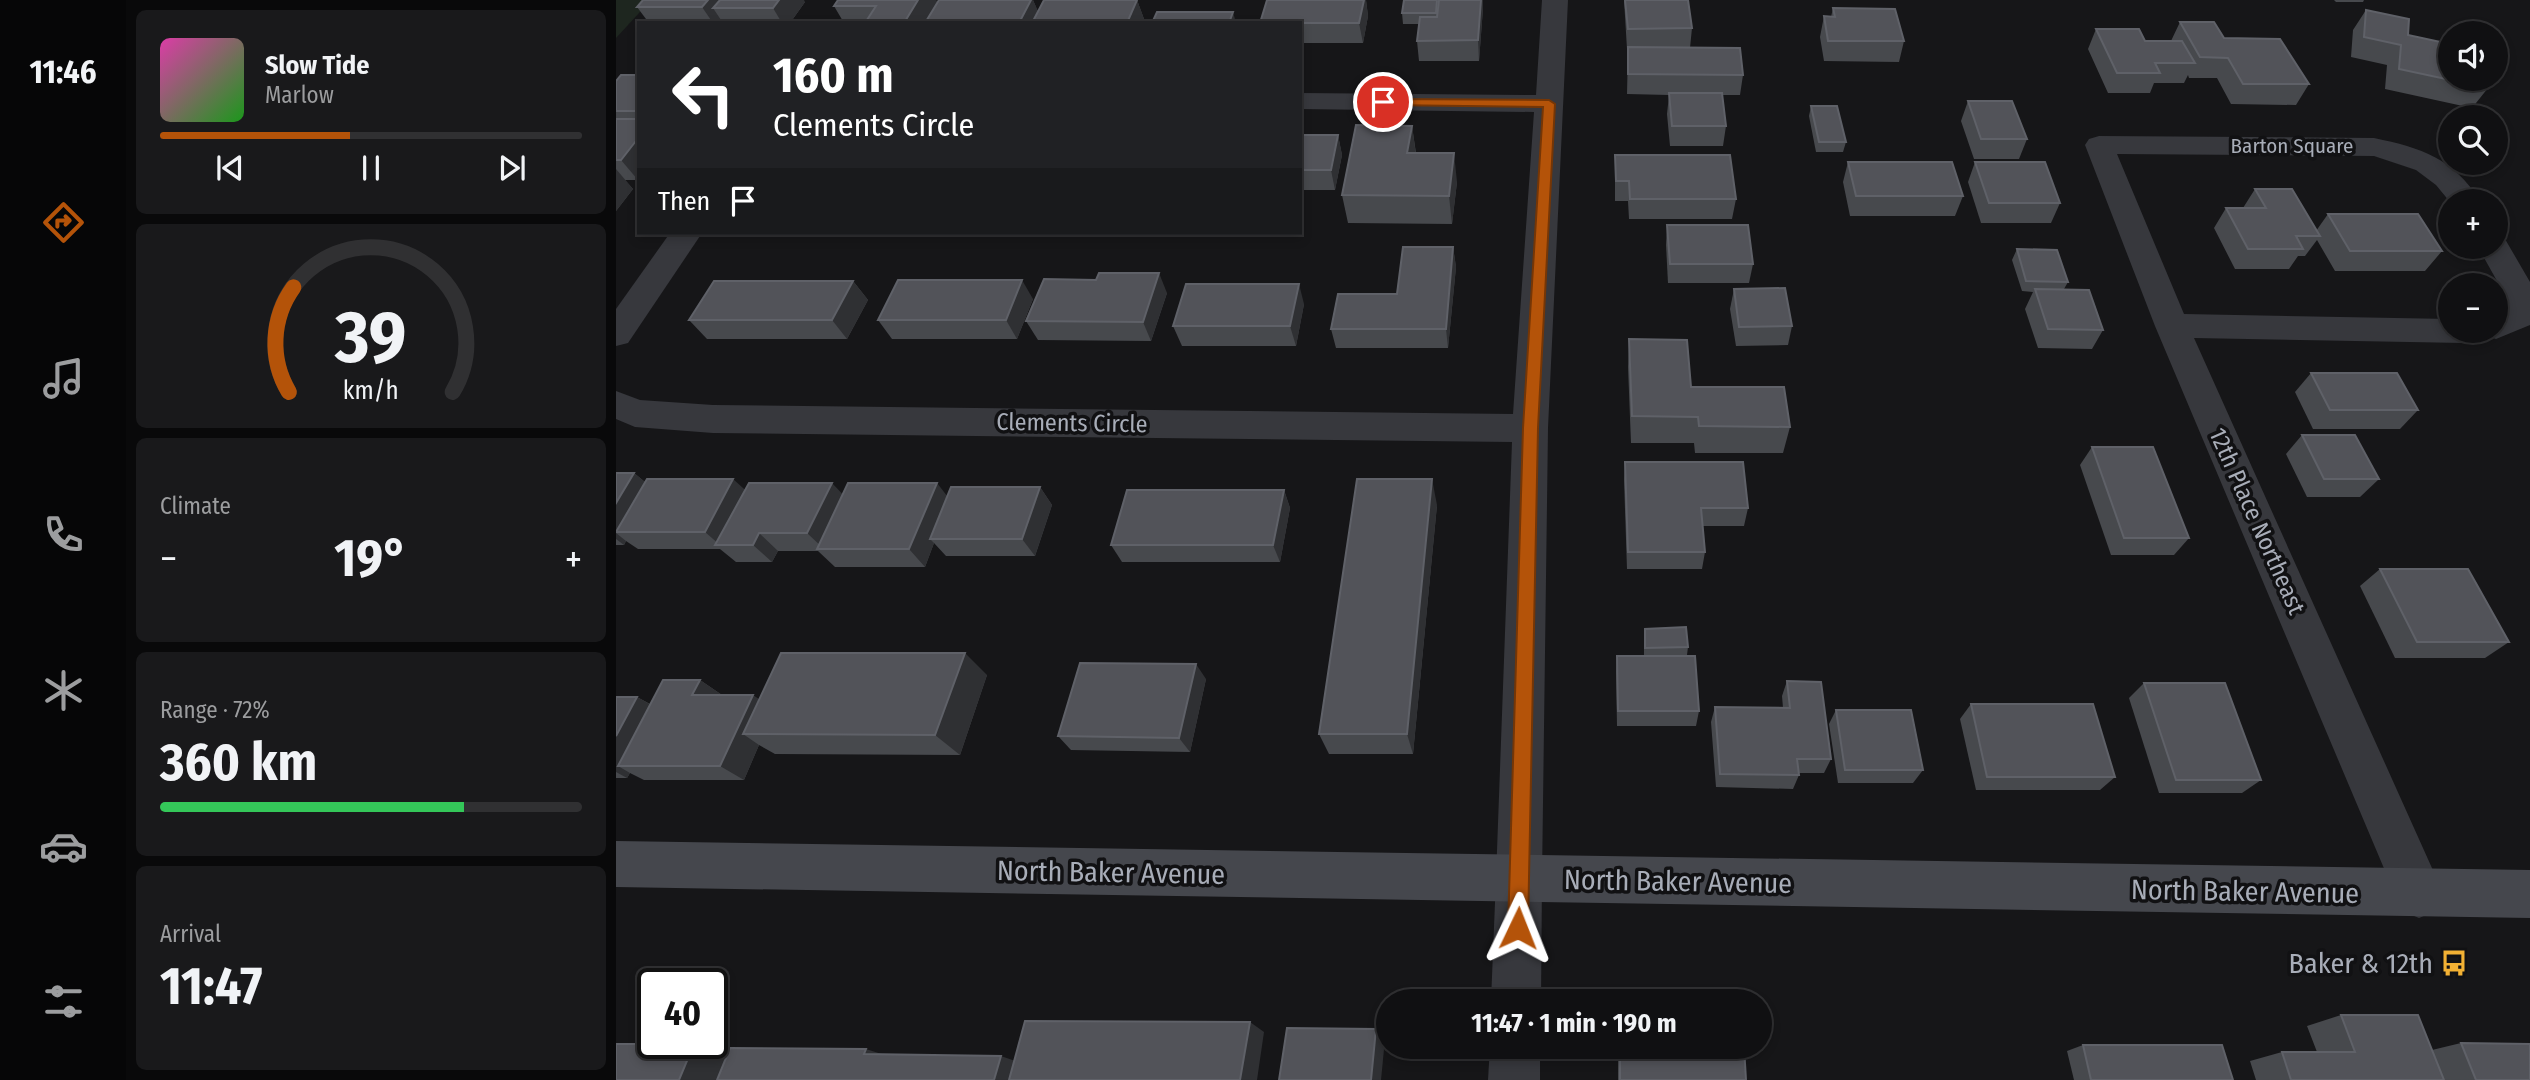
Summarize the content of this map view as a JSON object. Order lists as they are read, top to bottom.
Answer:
{
  "streets": {
    "main road": ["North Baker Avenue"],
    "street": ["Barton Square", "Clements Circle", "12th Place Northeast"]
  },
  "crossings": [
    ["Barton Square", "12th Place Northeast"],
    ["12th Place Northeast", "North Baker Avenue"]
  ],
  "places": {
    "bus stop": ["Baker & 12th"]
  },
  "page": {
    "tabs": "11:46",
    "map_buttons": ["+", "−"],
    "turn": ["160 m", "Clements Circle"],
    "song": ["Slow Tide", "Marlow"],
    "then": "Then",
    "tile": [
      "Climate",
      ["Range · 72%", "360 km"],
      ["Arrival", "11:47"]
    ],
    "heat": ["−", "19°", "+"],
    "limit": "40",
    "trip": "11:47 · 1 min · 190 m",
    "gauge": ["39", "km/h"]
  }
}
